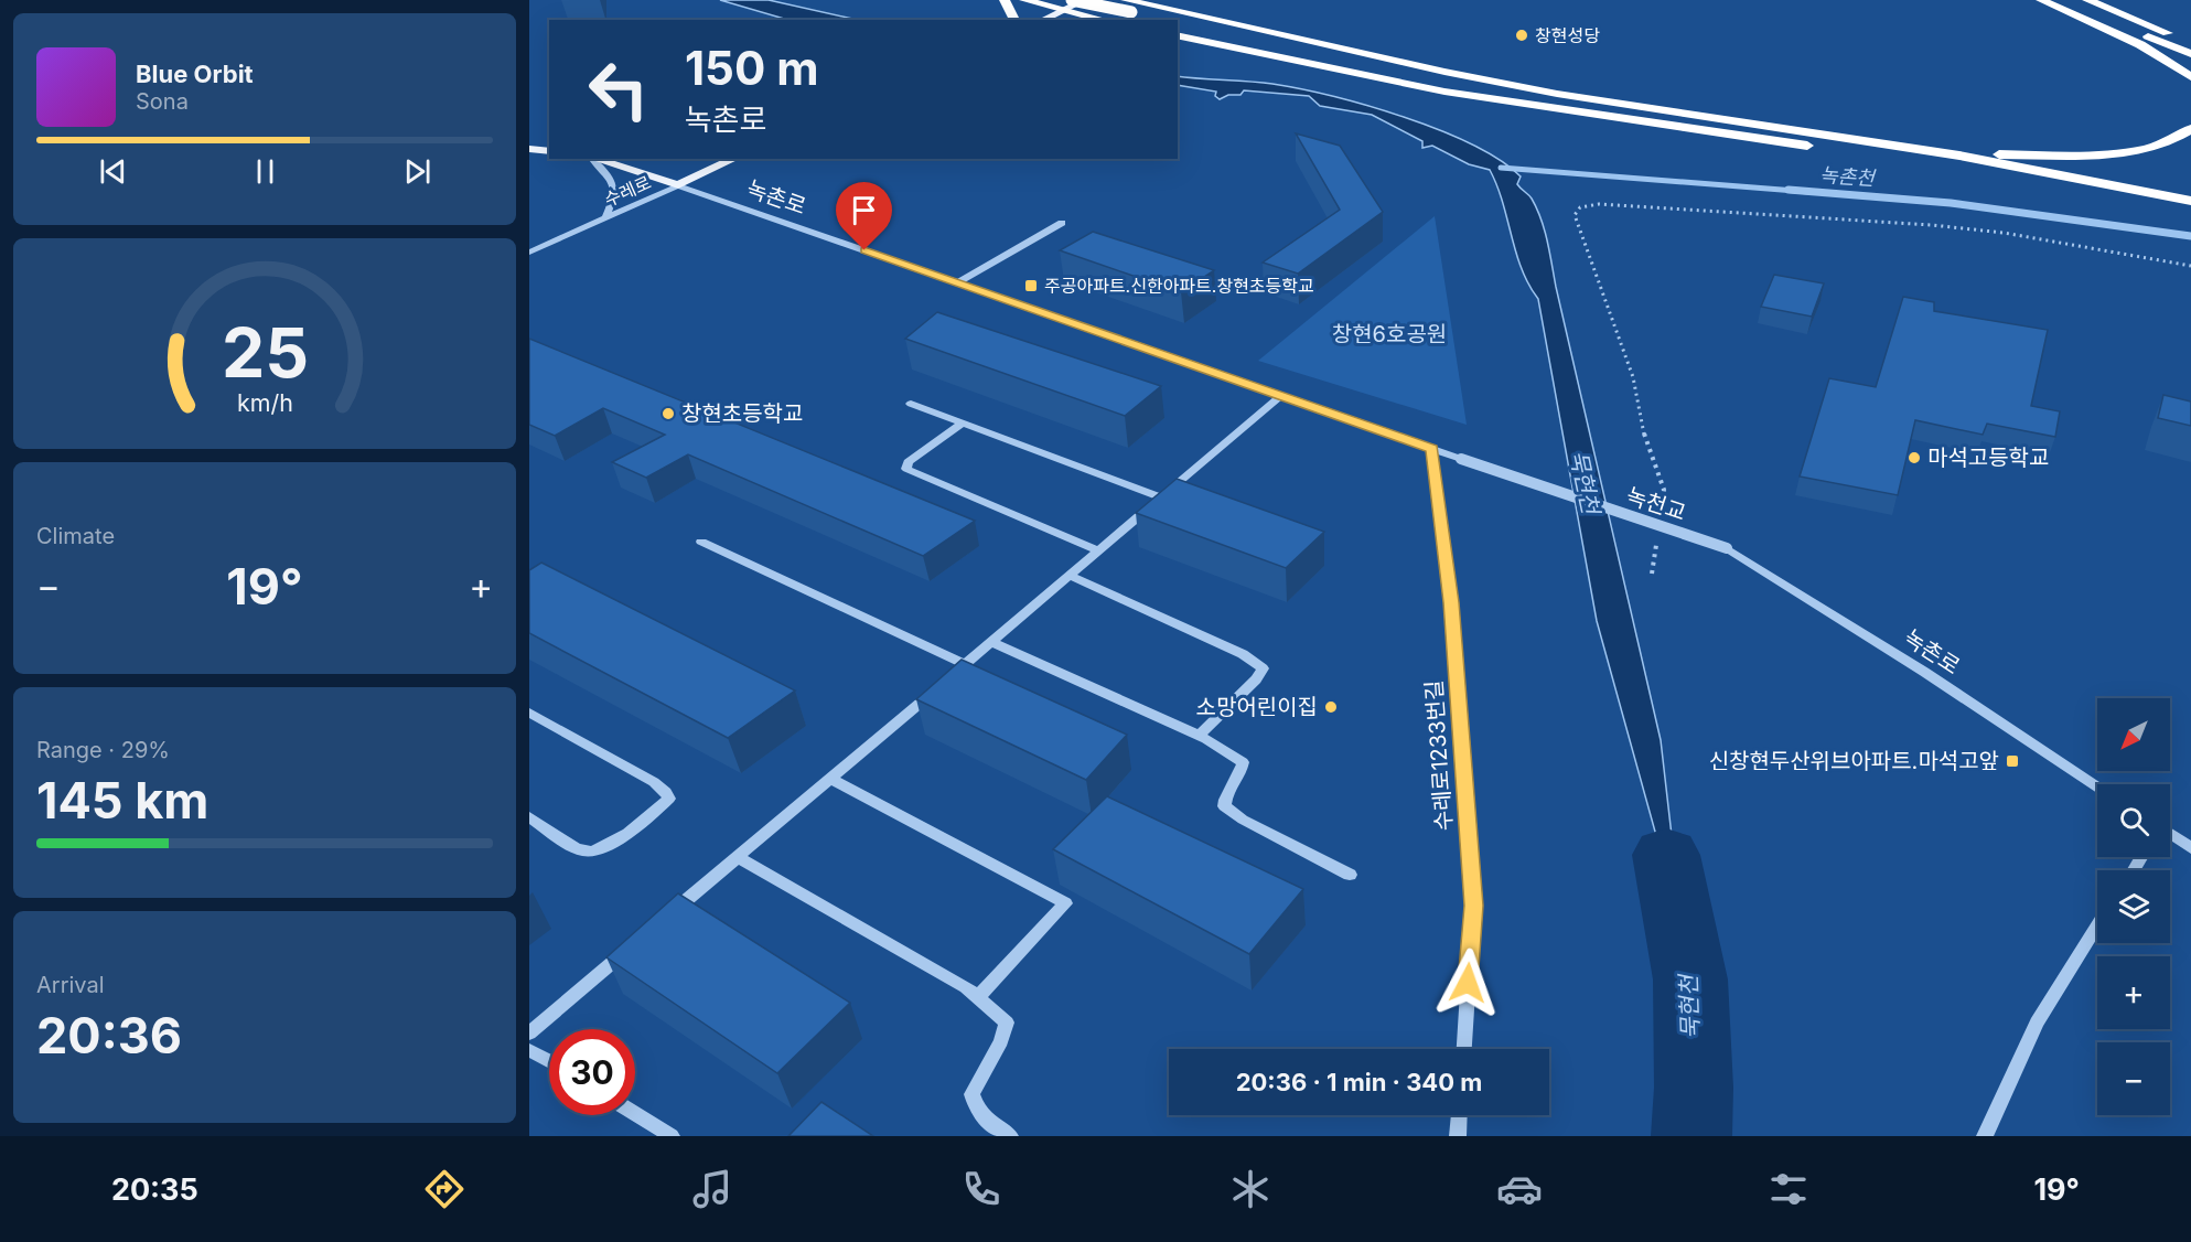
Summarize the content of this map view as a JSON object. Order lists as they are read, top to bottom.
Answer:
{
  "streets": {
    "main road": ["수레로"],
    "street": ["녹촌로", "녹천교", "수레로1233번길"]
  },
  "crossings": [
    ["수레로", "녹촌로"],
    ["녹촌로", "녹천교"],
    ["녹촌로", "수레로1233번길"]
  ],
  "water": ["녹촌천", "묵현천"],
  "parks": ["창현6호공원"],
  "places": {
    "other": [
      "창현성당",
      "창현초등학교",
      "마석고등학교",
      "소망어린이집"
    ],
    "transit": ["주공아파트.신한아파트.창현초등학교", "신창현두산위브아파트.마석고앞"]
  },
  "north": "bottom left",
  "page": {
    "turn": ["150 m", "녹촌로"],
    "song": ["Blue Orbit", "Sona"],
    "tile": [
      "Climate",
      ["Range · 29%", "145 km"],
      ["Arrival", "20:36"]
    ],
    "heat": ["−", "19°", "+"],
    "map_buttons": ["+", "−"],
    "limit": "30",
    "trip": "20:36 · 1 min · 340 m",
    "tabs": ["20:35", "19°"],
    "gauge": ["25", "km/h"]
  }
}
